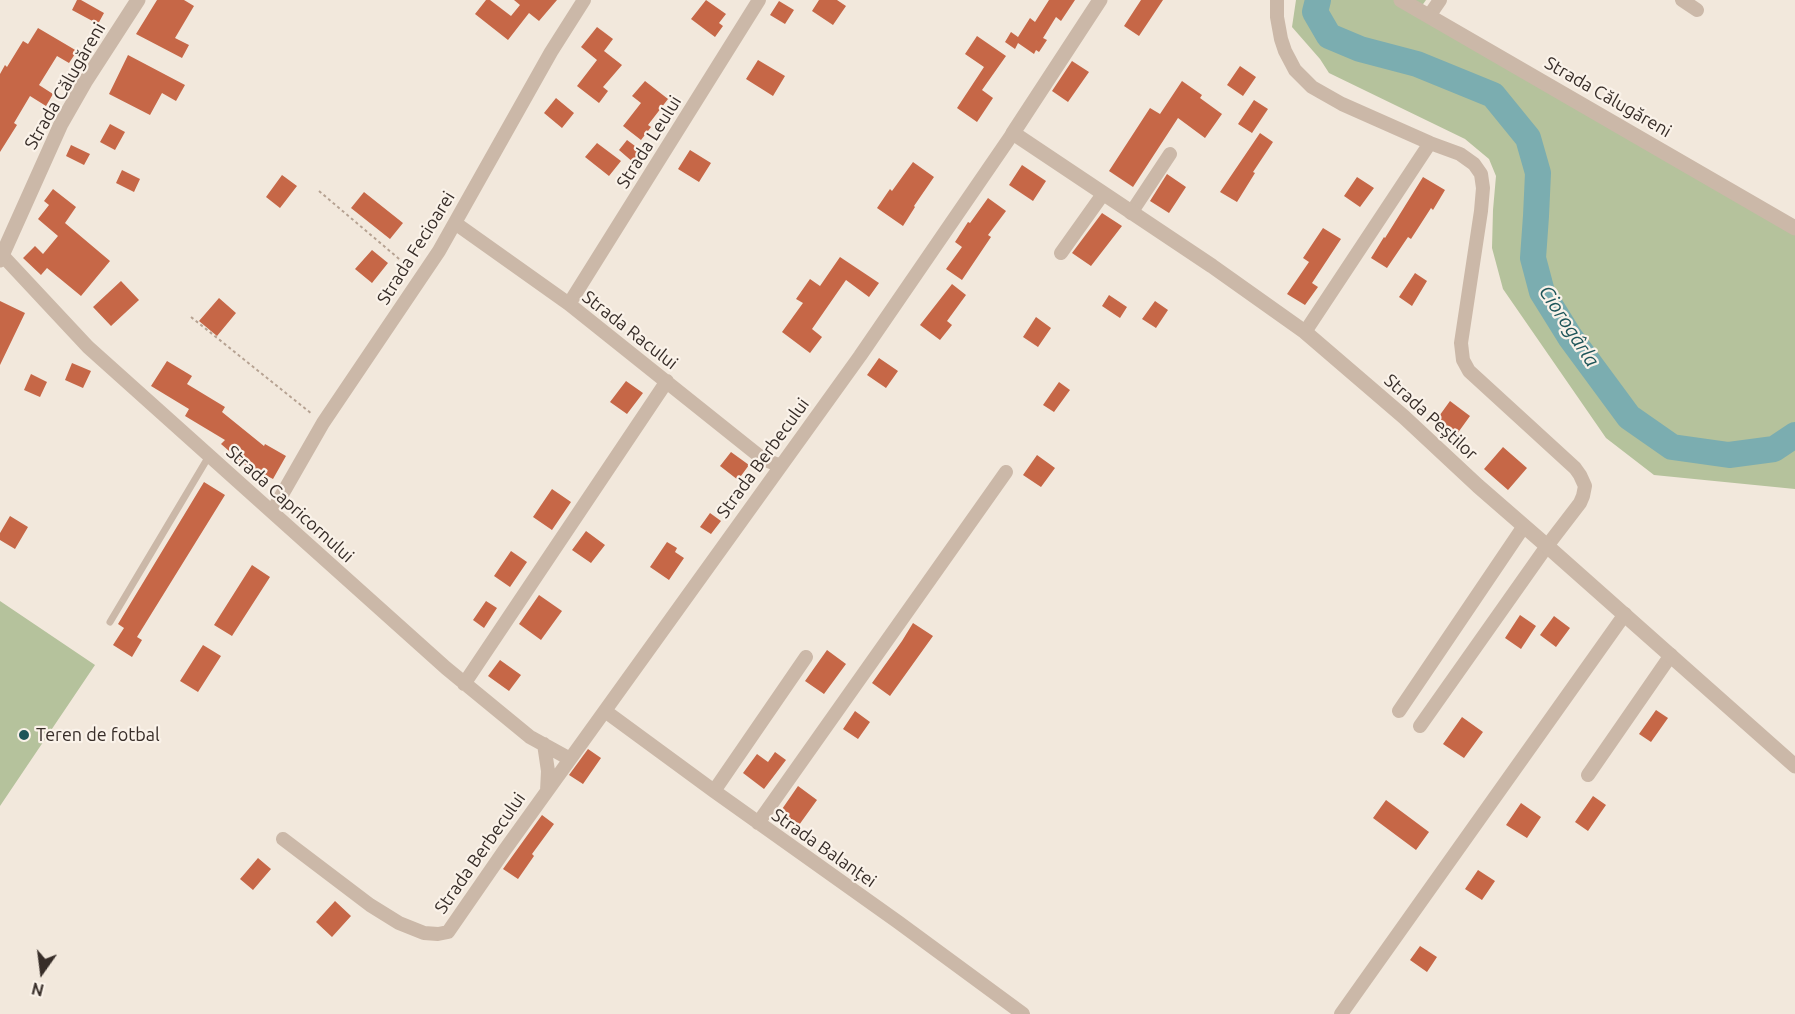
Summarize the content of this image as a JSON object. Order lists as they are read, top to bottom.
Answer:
{
  "streets": {
    "street": [
      "Strada Călugăreni",
      "Strada Leului",
      "Strada Fecioarei",
      "Strada Racului",
      "Strada Peștilor",
      "Strada Berbecului",
      "Strada Capricornului",
      "Strada Balanței"
    ]
  },
  "crossings": [
    ["Strada Călugăreni", "Strada Capricornului"],
    ["Strada Leului", "Strada Racului"],
    ["Strada Fecioarei", "Strada Racului"],
    ["Strada Fecioarei", "Strada Capricornului"],
    ["Strada Racului", "Strada Berbecului"],
    ["Strada Peștilor", "Strada Berbecului"],
    ["Strada Berbecului", "Strada Capricornului"],
    ["Strada Berbecului", "Strada Balanței"]
  ],
  "water": ["Ciorogârla"],
  "places": ["Teren de fotbal"],
  "north": "bottom"
}
